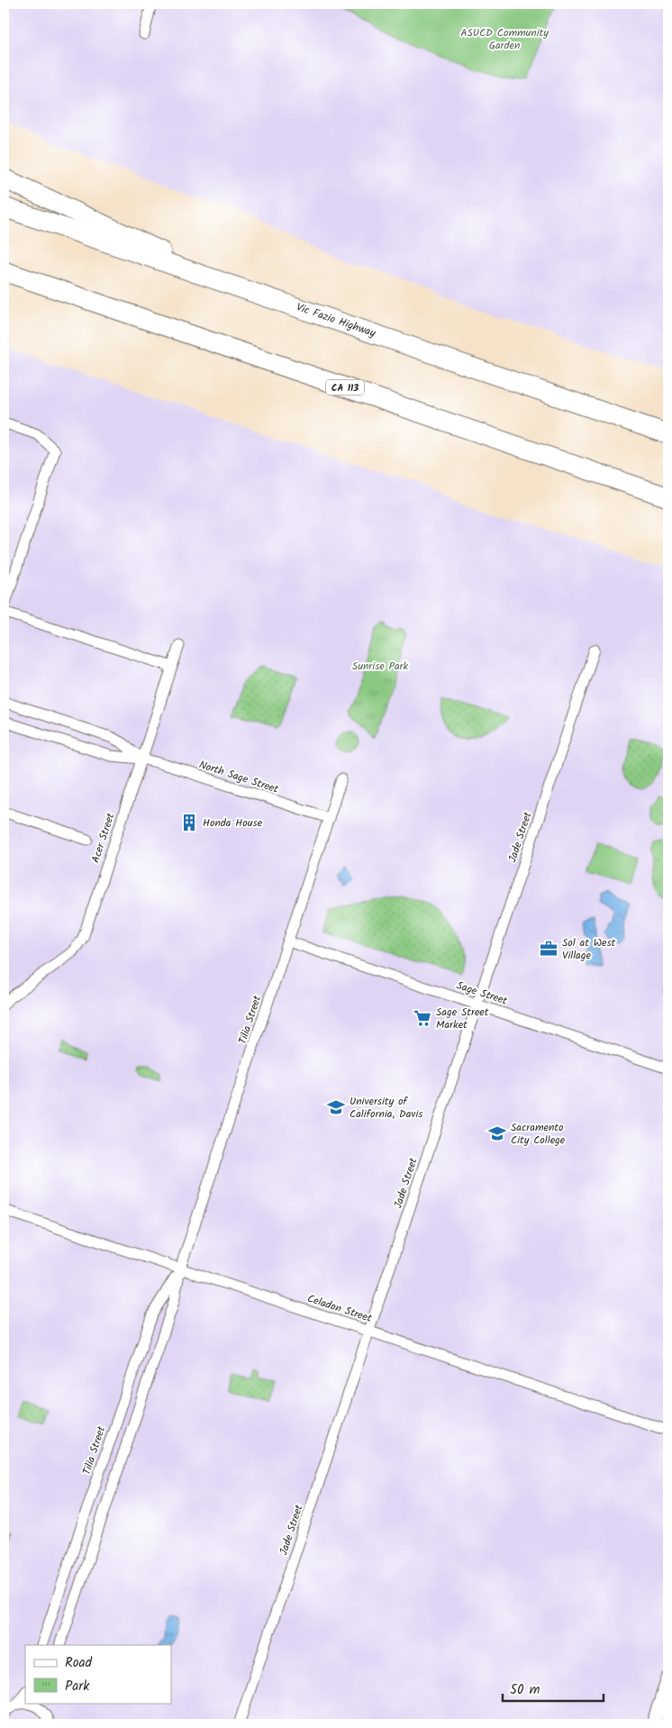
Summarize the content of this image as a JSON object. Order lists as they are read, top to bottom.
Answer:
{
  "streets": {
    "highway": ["Vic Fazio Highway", "CA 113"],
    "street": [
      "North Sage Street",
      "Jade Street",
      "Acer Street",
      "Sage Street",
      "Tilia Street",
      "Celadon Street"
    ]
  },
  "crossings": [
    ["North Sage Street", "Acer Street"],
    ["North Sage Street", "Tilia Street"],
    ["Jade Street", "Sage Street"],
    ["Jade Street", "Celadon Street"],
    ["Sage Street", "Tilia Street"],
    ["Tilia Street", "Celadon Street"]
  ],
  "parks": ["ASUCD Community Garden", "Sunrise Park"],
  "places": {
    "building": ["Honda House"],
    "office": ["Sol at West Village"],
    "supermarket": ["Sage Street Market"],
    "school or university": ["University of California, Davis", "Sacramento City College"]
  },
  "legend": ["Road", "Park"],
  "scale_bar": "50 m"
}
